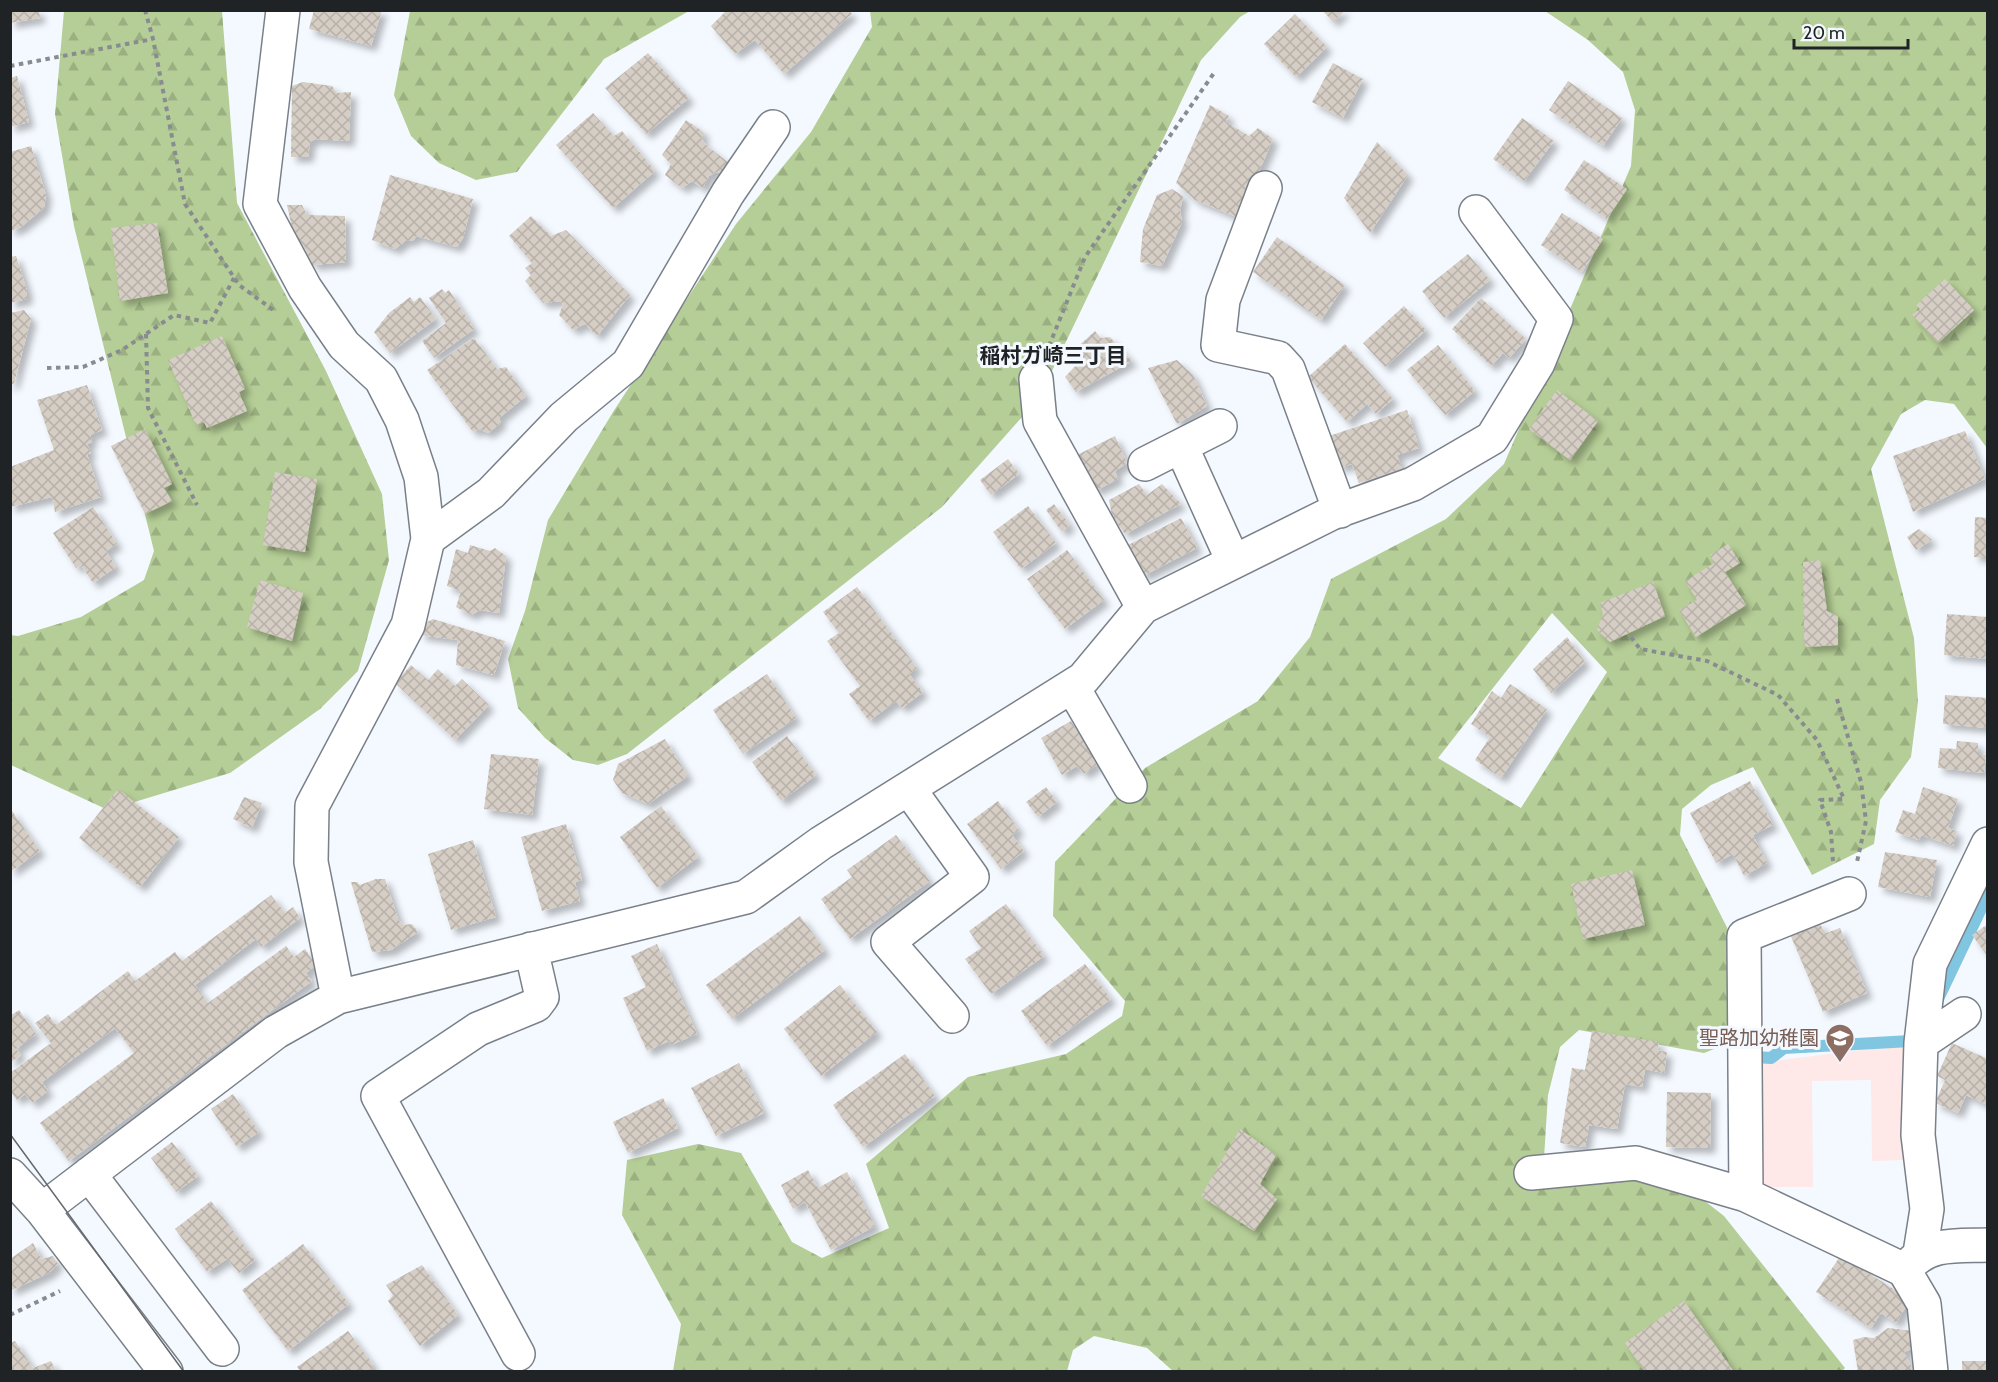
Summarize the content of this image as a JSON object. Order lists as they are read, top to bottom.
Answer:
{
  "districts": ["稲村ガ崎三丁目"],
  "places": {
    "school or university": ["聖路加幼稚園"]
  },
  "scale_bar": "20 m"
}
